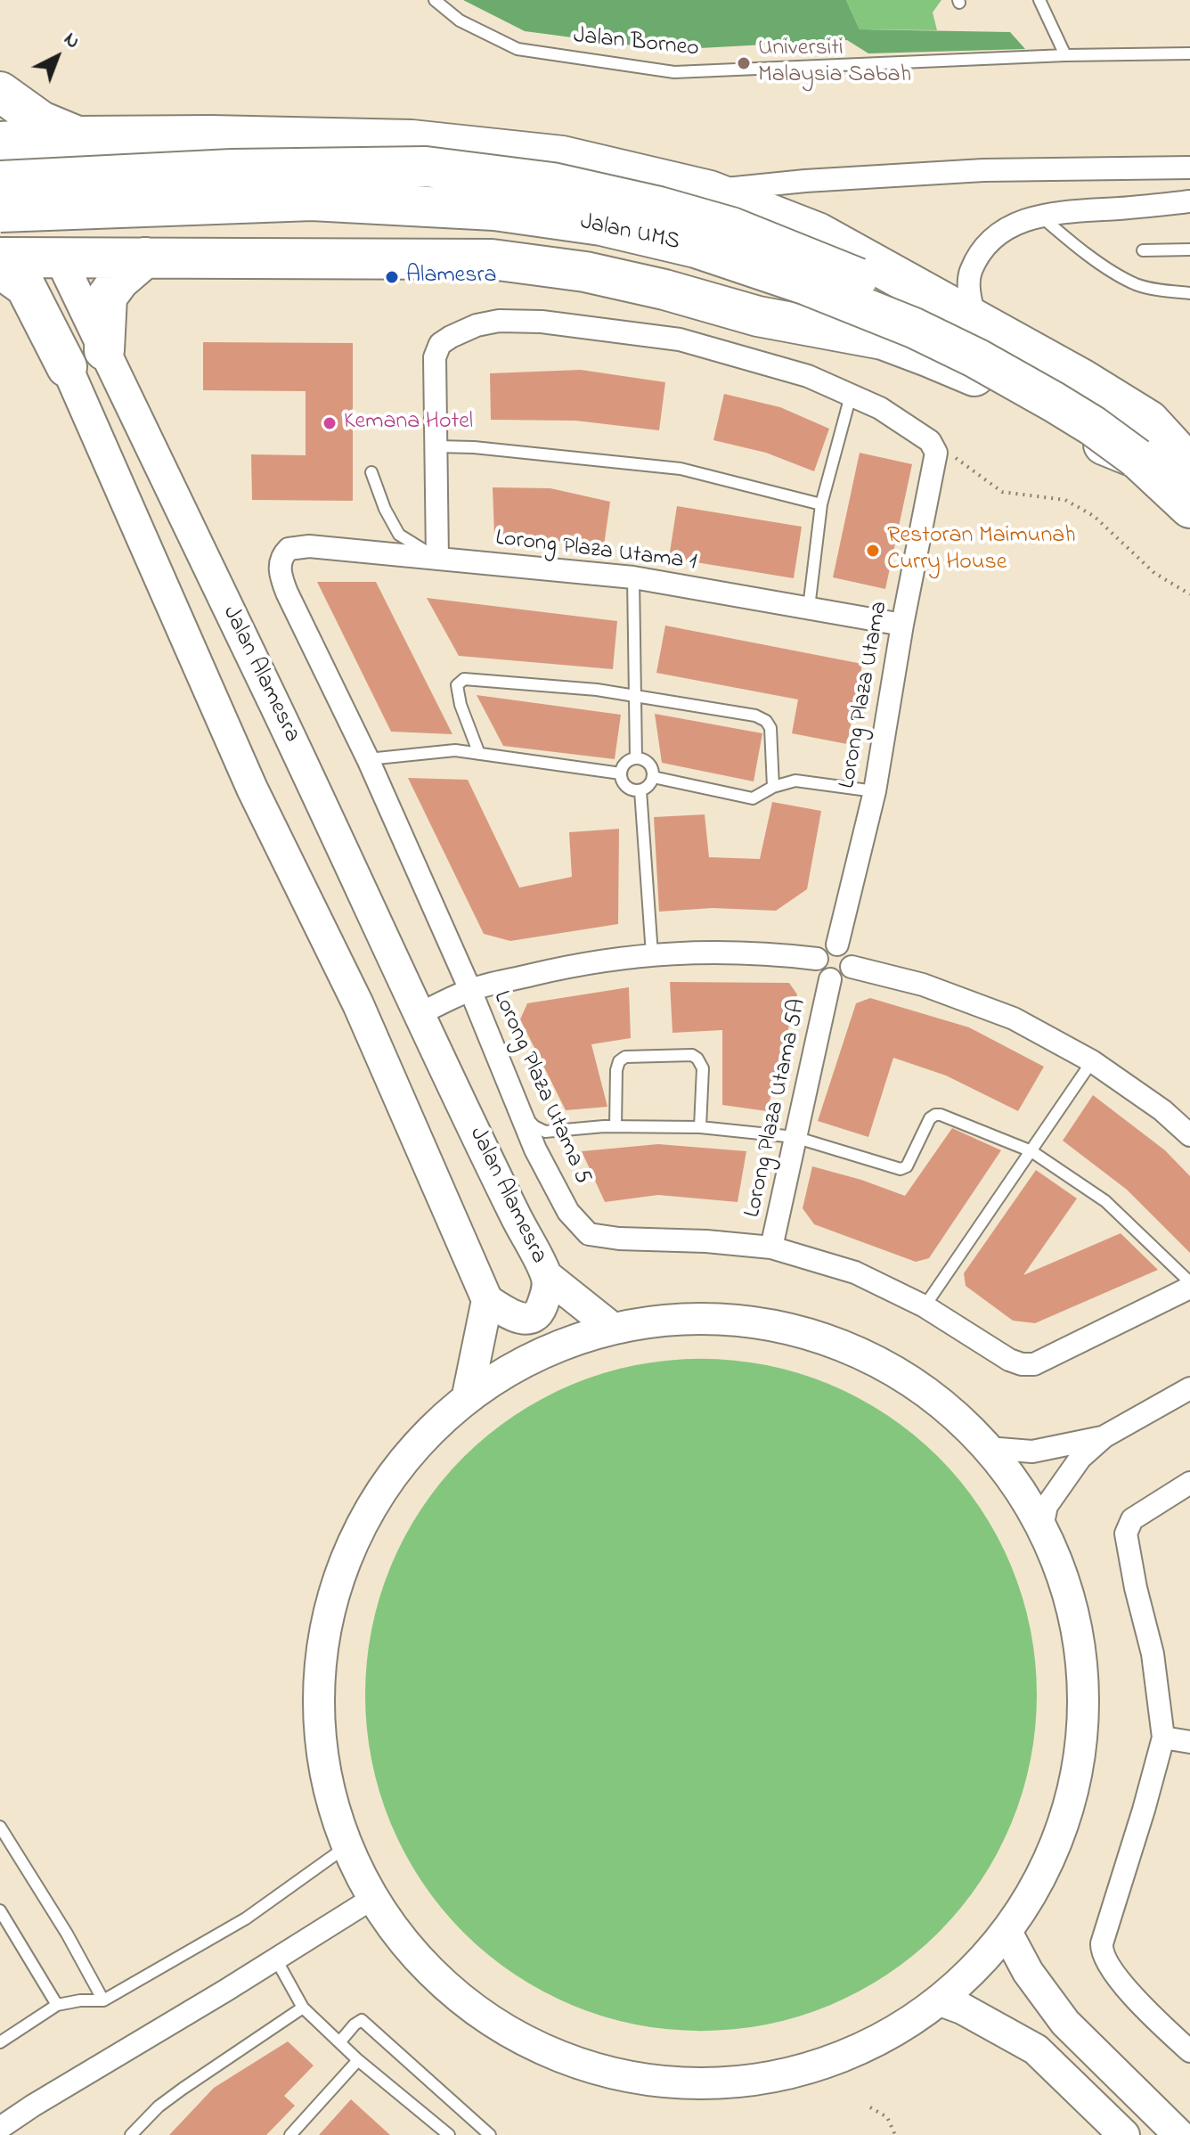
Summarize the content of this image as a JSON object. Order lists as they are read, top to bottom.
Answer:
{
  "streets": {
    "highway": ["Jalan UMS"],
    "street": [
      "Lorong Plaza Utama 1",
      "Jalan Alamesra",
      "Lorong Plaza Utama",
      "Lorong Plaza Utama 5",
      "Lorong Plaza Utama 5A"
    ],
    "lane": ["Jalan Borneo"]
  },
  "crossings": [
    ["Lorong Plaza Utama 1", "Lorong Plaza Utama"],
    ["Lorong Plaza Utama 1", "Lorong Plaza Utama 5"],
    ["Lorong Plaza Utama", "Lorong Plaza Utama 5A"],
    ["Lorong Plaza Utama 5", "Lorong Plaza Utama 5A"]
  ],
  "places": [
    "Universiti Malaysia Sabah",
    "Alamesra",
    "Kemana Hotel",
    "Restoran Maimunah Curry House"
  ],
  "north": "top right"
}
